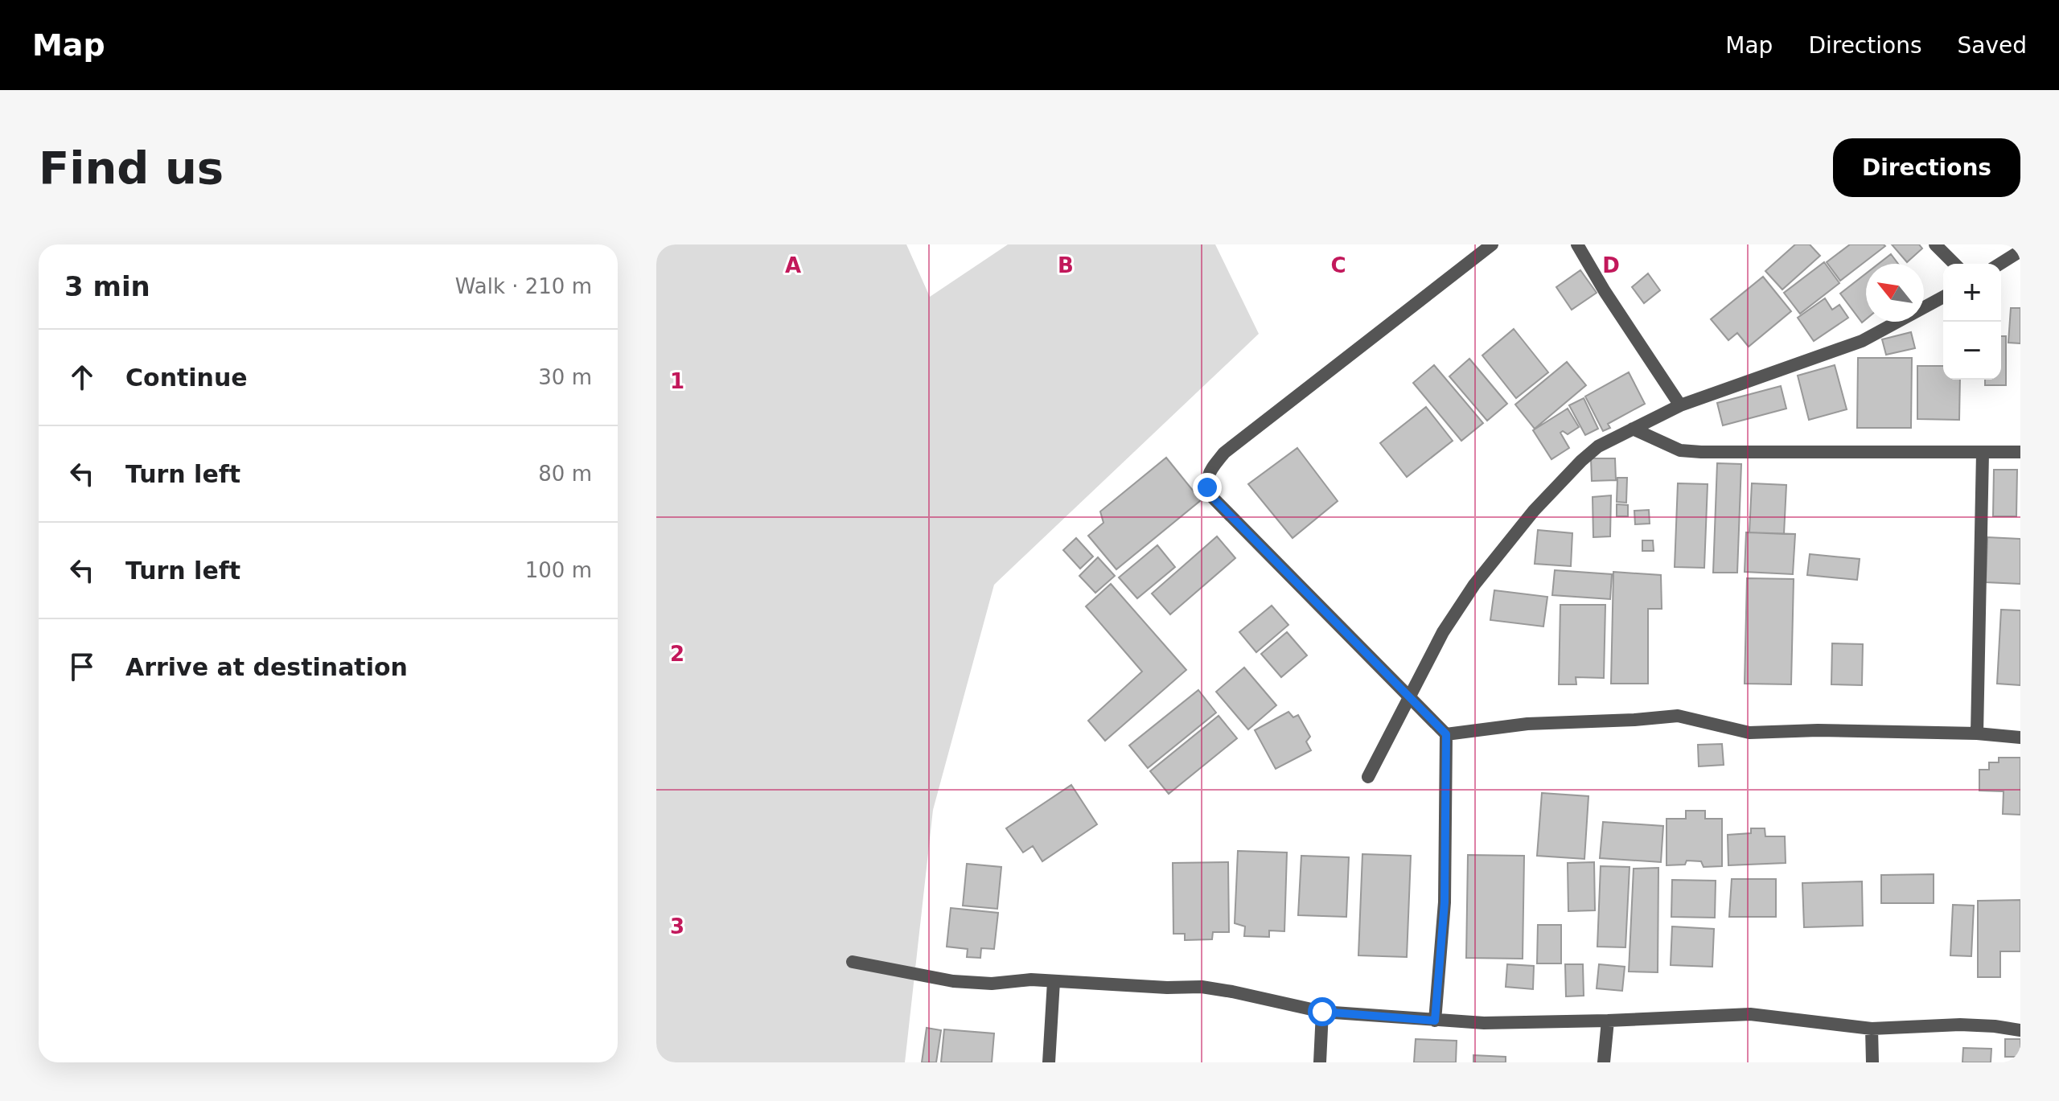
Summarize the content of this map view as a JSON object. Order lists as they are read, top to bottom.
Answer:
{
  "north": "top left",
  "page": {
    "header": "Map",
    "nav": ["Map", "Directions", "Saved"],
    "buttons": "Directions",
    "title": "Find us",
    "heading": ["3 min", "Walk · 210 m"],
    "map_buttons": ["+", "−"],
    "list": [
      ["Continue", "30 m"],
      ["Turn left", "80 m"],
      ["Turn left", "100 m"],
      "Arrive at destination"
    ]
  },
  "grid": {
    "columns": [
      "A",
      "B",
      "C",
      "D"
    ],
    "rows": ["1", "2", "3"]
  }
}
